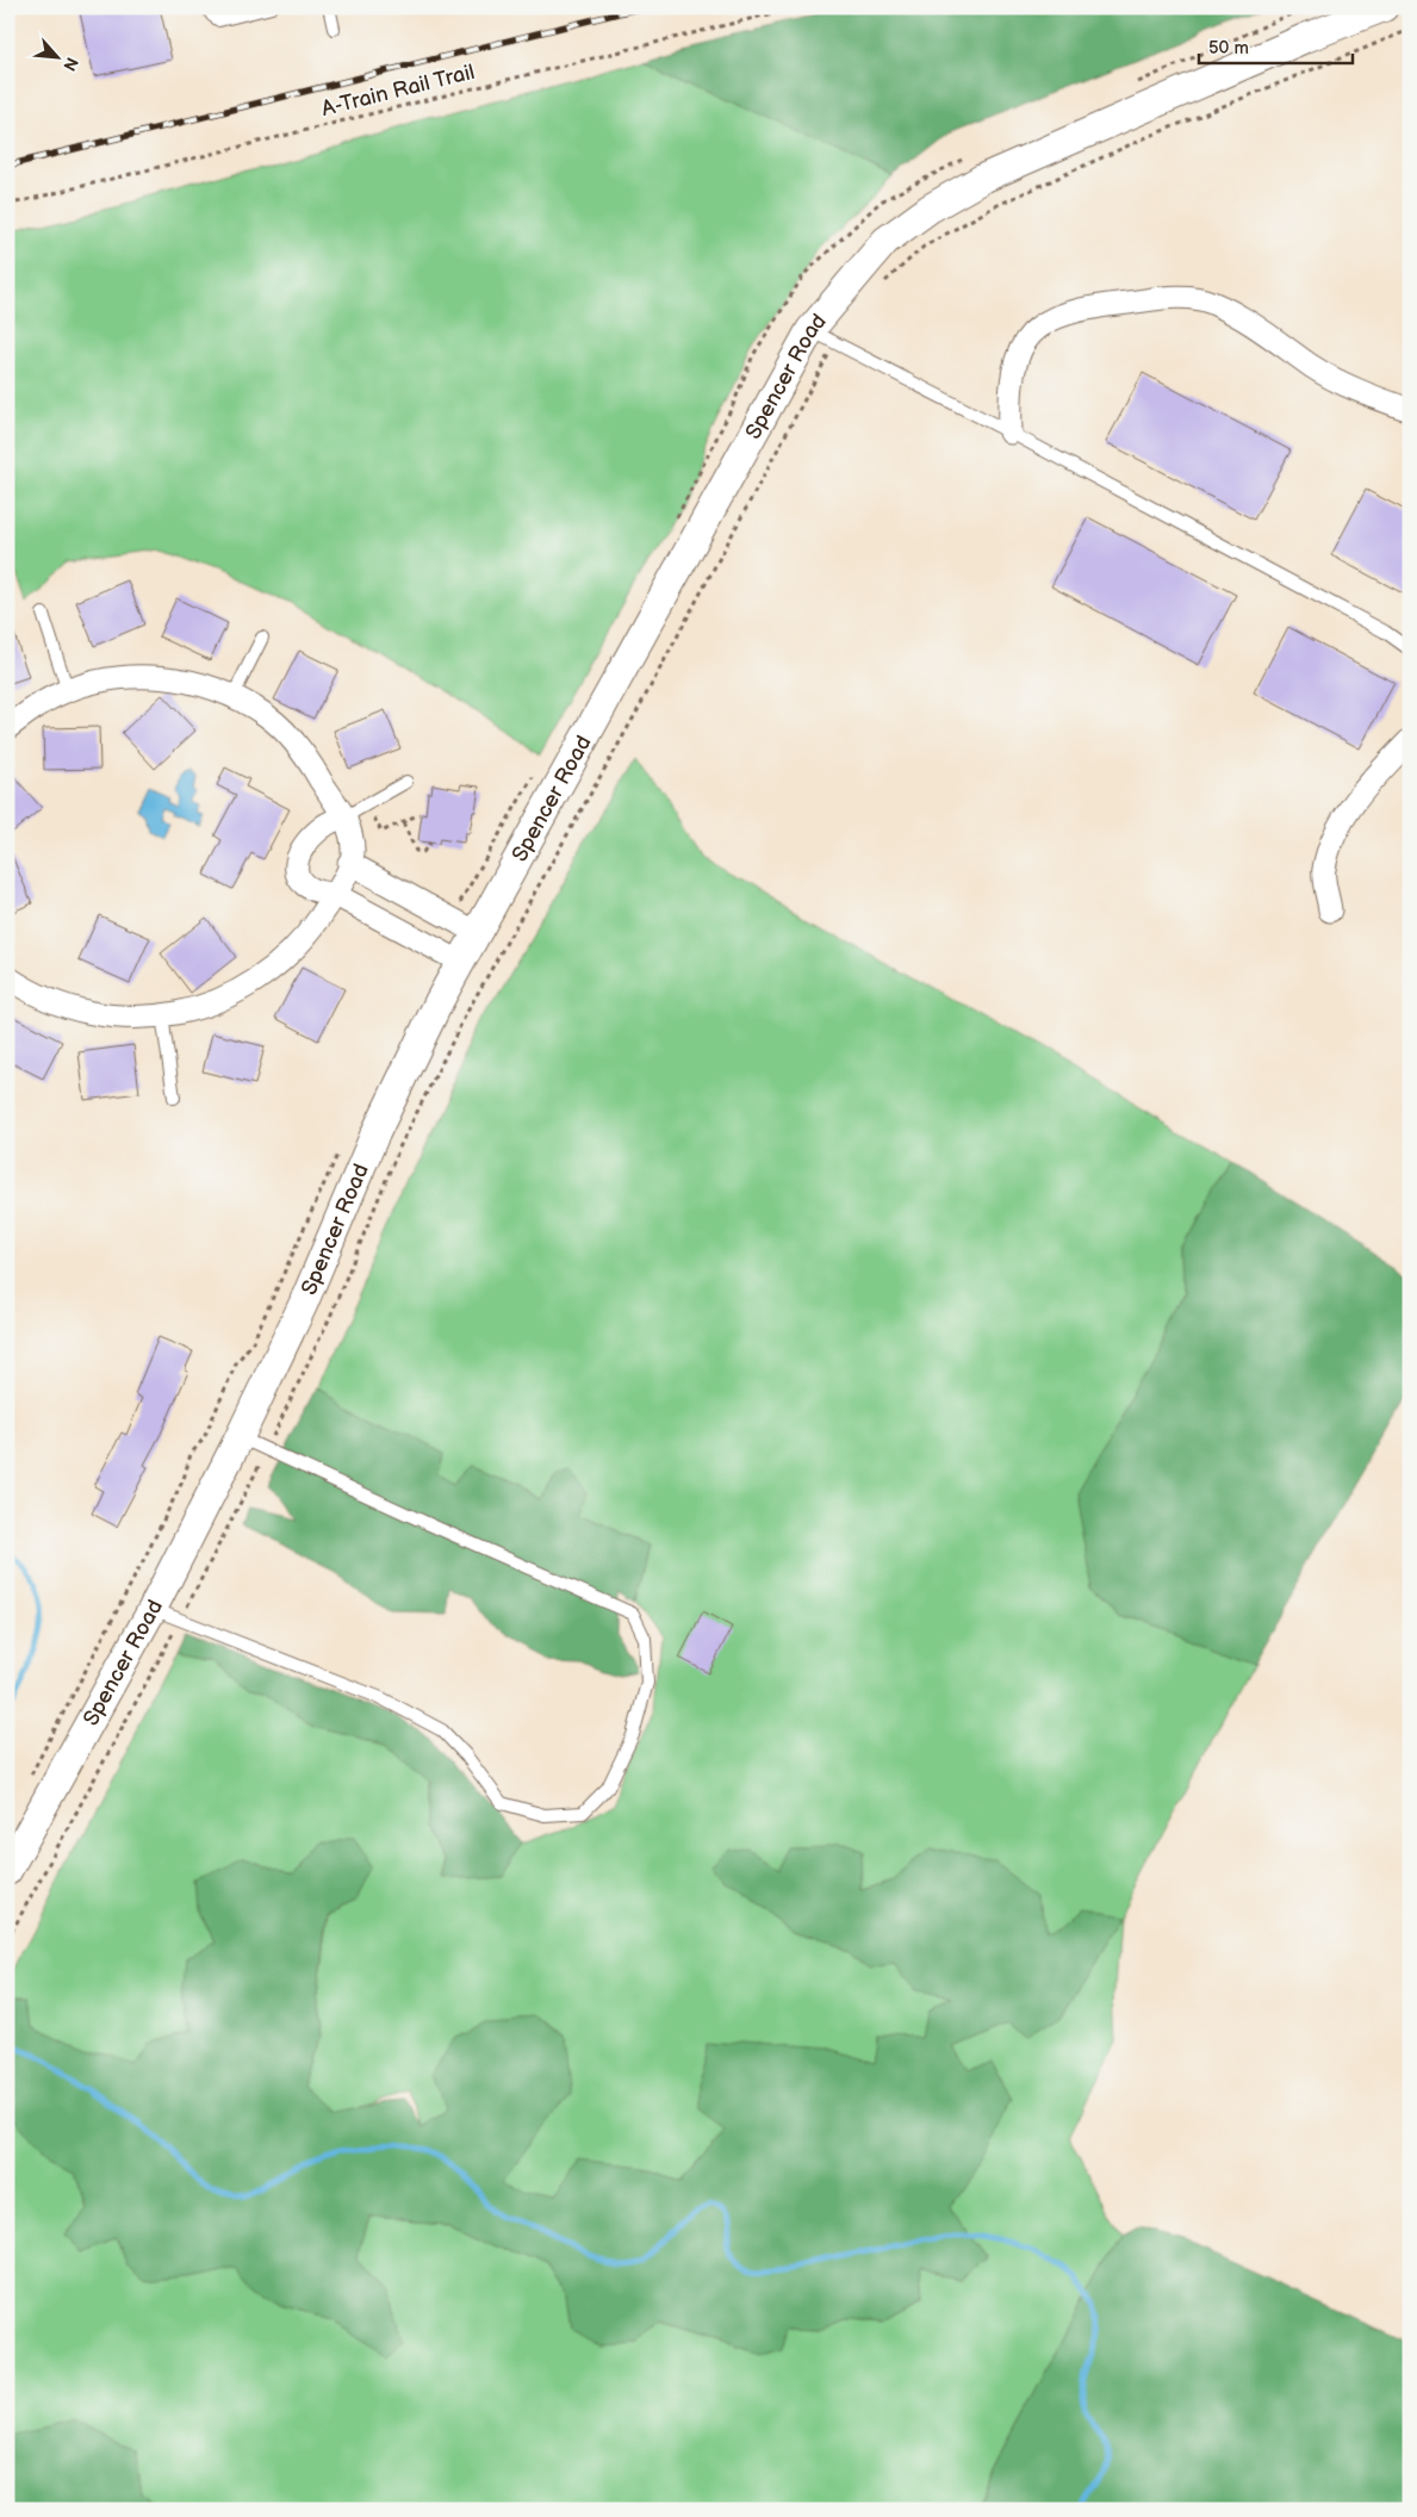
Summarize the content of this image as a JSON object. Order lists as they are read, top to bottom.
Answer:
{
  "streets": {
    "street": ["Spencer Road"],
    "path": ["A-Train Rail Trail"]
  },
  "scale_bar": "50 m",
  "north": "bottom right"
}
